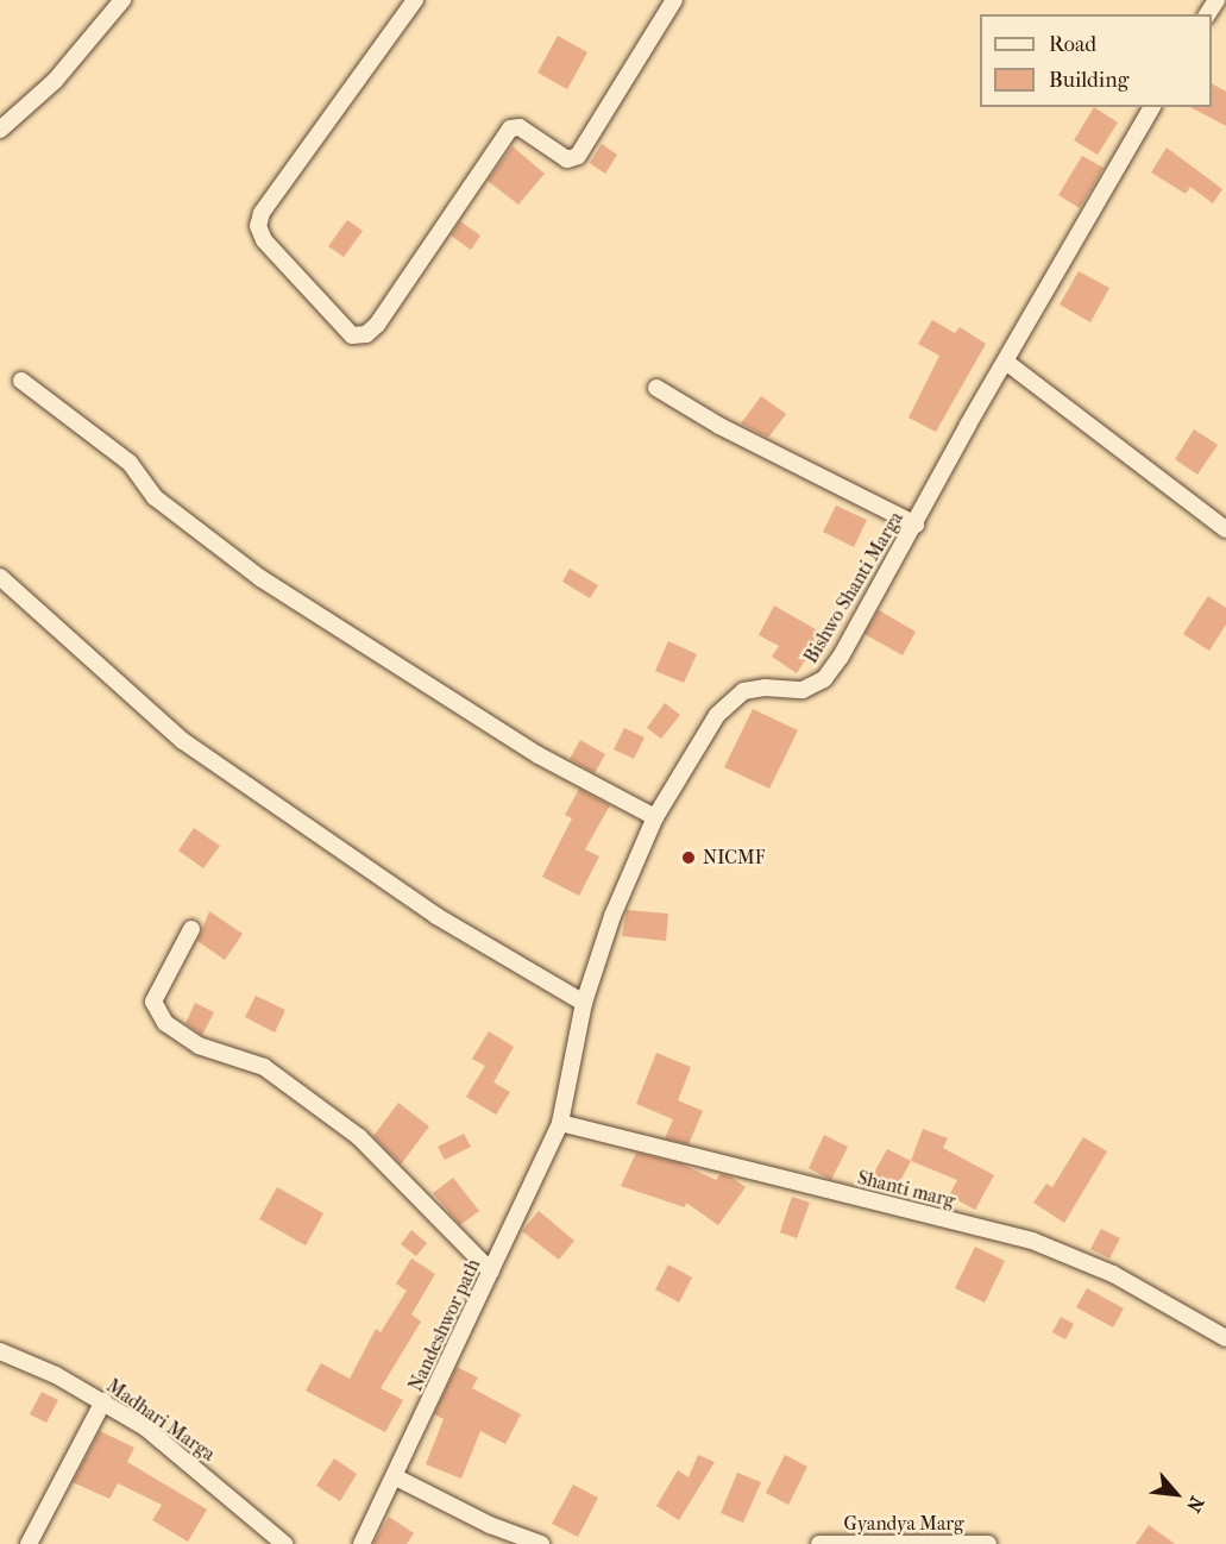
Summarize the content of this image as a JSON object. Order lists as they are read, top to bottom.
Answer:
{
  "streets": {
    "street": [
      "Bishwo Shanti Marga",
      "Shanti marg",
      "Nandeshwor path",
      "Madhari Marga",
      "Gyandya Marg"
    ]
  },
  "crossings": [
    ["Bishwo Shanti Marga", "Shanti marg"],
    ["Bishwo Shanti Marga", "Nandeshwor path"],
    ["Shanti marg", "Nandeshwor path"]
  ],
  "places": ["NICMF"],
  "legend": ["Road", "Building"],
  "north": "bottom right"
}
